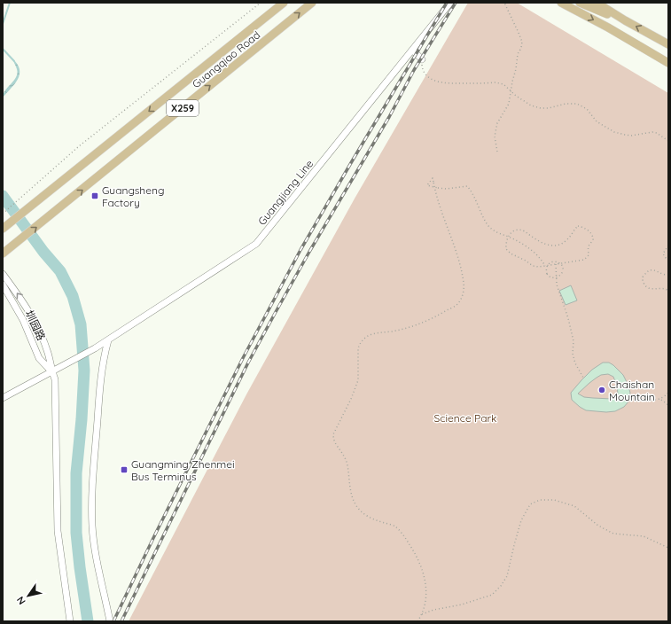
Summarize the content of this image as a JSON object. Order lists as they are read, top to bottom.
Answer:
{
  "streets": {
    "main road": ["Guangqiao Road", "X259"],
    "street": ["Guangjiang Line", "圳园路"]
  },
  "crossings": [
    ["Guangjiang Line", "圳园路"]
  ],
  "parks": ["Science Park"],
  "places": {
    "transit": ["Guangsheng Factory", "Guangming Zhenmei Bus Terminus"],
    "other": ["Chaishan Mountain"]
  },
  "north": "bottom left"
}
